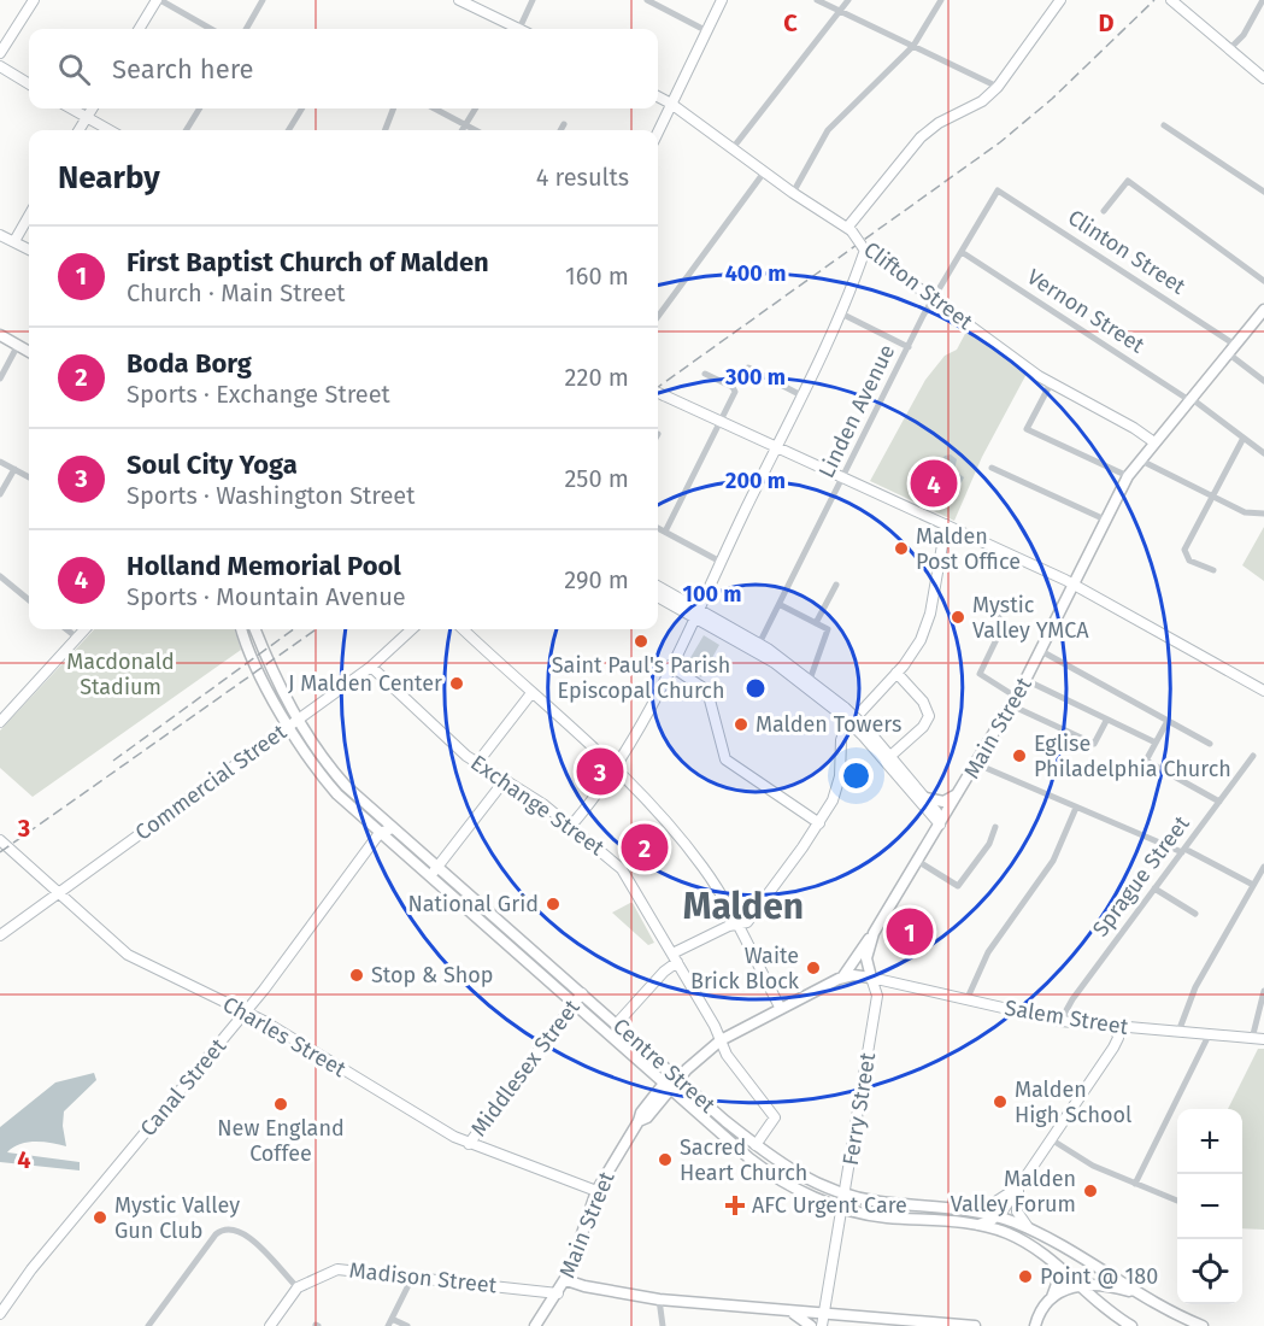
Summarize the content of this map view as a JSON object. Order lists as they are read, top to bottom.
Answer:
{
  "streets": {
    "main road": ["Main Street", "Centre Street"],
    "street": [
      "Clinton Street",
      "Clifton Street",
      "Vernon Street",
      "Linden Avenue",
      "Commercial Street",
      "Exchange Street",
      "Sprague Street",
      "Salem Street",
      "Charles Street",
      "Middlesex Street",
      "Canal Street",
      "Ferry Street",
      "Madison Street"
    ]
  },
  "crossings": [
    ["Clinton Street", "Linden Avenue"],
    ["Clinton Street", "Main Street"],
    ["Clifton Street", "Linden Avenue"],
    ["Clifton Street", "Main Street"],
    ["Vernon Street", "Linden Avenue"],
    ["Vernon Street", "Main Street"],
    ["Main Street", "Exchange Street"],
    ["Main Street", "Salem Street"],
    ["Main Street", "Charles Street"],
    ["Main Street", "Centre Street"],
    ["Main Street", "Ferry Street"],
    ["Main Street", "Madison Street"],
    ["Commercial Street", "Exchange Street"],
    ["Commercial Street", "Charles Street"],
    ["Commercial Street", "Centre Street"],
    ["Exchange Street", "Centre Street"],
    ["Sprague Street", "Salem Street"],
    ["Salem Street", "Ferry Street"],
    ["Charles Street", "Middlesex Street"],
    ["Charles Street", "Canal Street"],
    ["Centre Street", "Middlesex Street"],
    ["Centre Street", "Canal Street"],
    ["Centre Street", "Ferry Street"]
  ],
  "districts": ["Malden"],
  "parks": ["Macdonald Stadium"],
  "places": {
    "other": [
      "Malden Post Office",
      "Mystic Valley YMCA",
      "Saint Paul's Parish Episcopal Church",
      "J Malden Center",
      "Malden Towers",
      "Eglise Philadelphia Church",
      "National Grid",
      "Waite Brick Block",
      "Stop & Shop",
      "Malden High School",
      "New England Coffee",
      "Sacred Heart Church",
      "Malden Valley Forum",
      "Mystic Valley Gun Club",
      "Point @ 180"
    ],
    "health": ["AFC Urgent Care"]
  },
  "page": {
    "search": "Search here",
    "heading": ["Nearby", "4 results"],
    "list": [
      {
        "mark": "1",
        "name": "First Baptist Church of Malden",
        "note": "Church · Main Street",
        "value": "160 m"
      },
      {
        "mark": "2",
        "name": "Boda Borg",
        "note": "Sports · Exchange Street",
        "value": "220 m"
      },
      {
        "mark": "3",
        "name": "Soul City Yoga",
        "note": "Sports · Washington Street",
        "value": "250 m"
      },
      {
        "mark": "4",
        "name": "Holland Memorial Pool",
        "note": "Sports · Mountain Avenue",
        "value": "290 m"
      }
    ],
    "pins": [
      "4",
      "3",
      "2",
      "1"
    ],
    "map_buttons": ["+", "−"]
  },
  "grid": {
    "columns": ["C", "D"],
    "rows": ["3", "4"]
  },
  "rings": [
    "400 m",
    "300 m",
    "200 m",
    "100 m"
  ]
}
